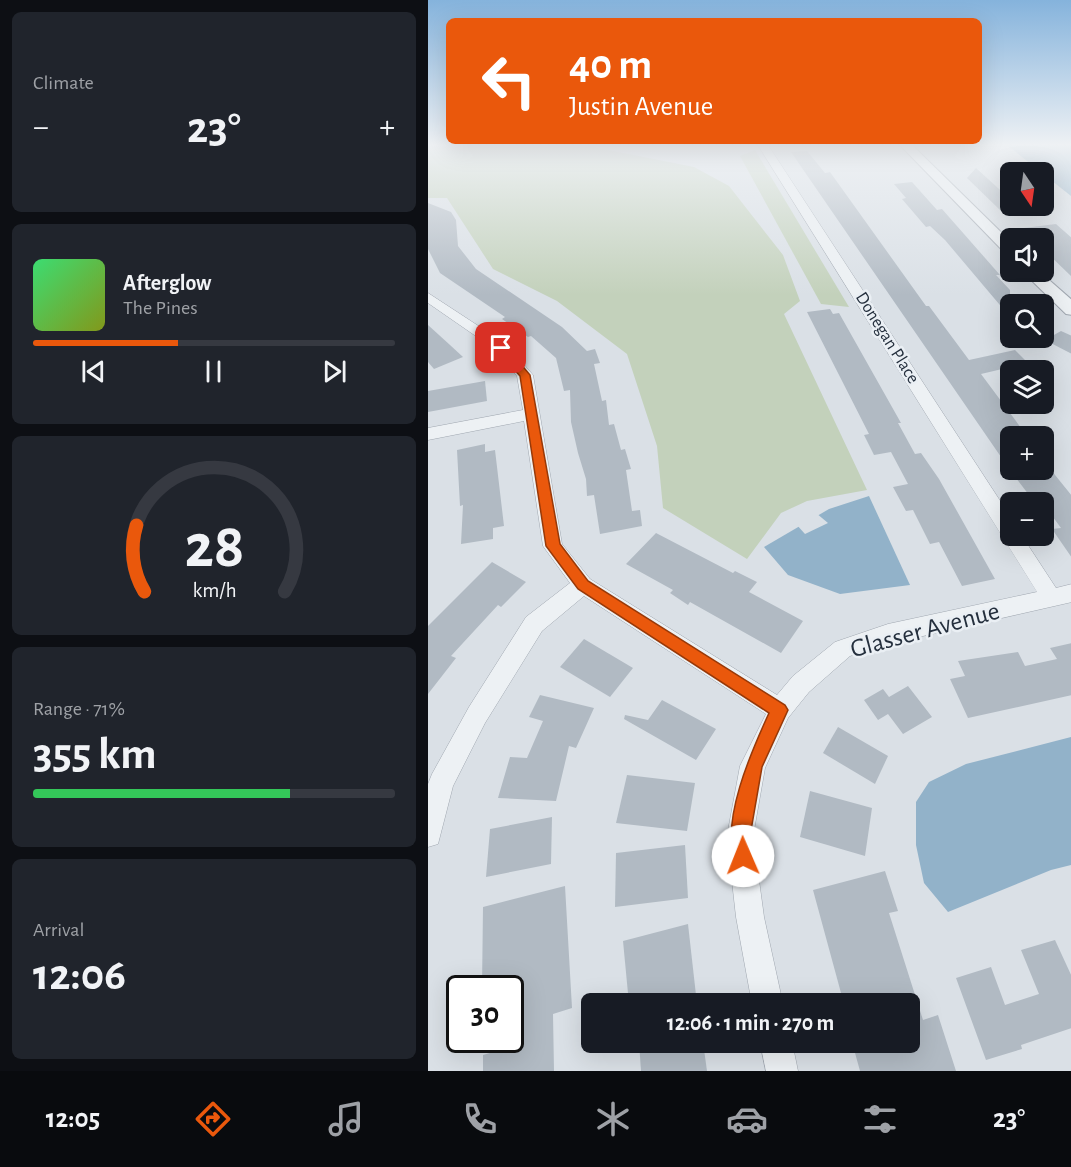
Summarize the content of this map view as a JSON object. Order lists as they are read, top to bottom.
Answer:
{
  "streets": {
    "street": ["Donegan Place", "Glasser Avenue"]
  },
  "crossings": [
    ["Donegan Place", "Glasser Avenue"]
  ],
  "north": "bottom",
  "page": {
    "tile": [
      "Climate",
      ["Range · 71%", "355 km"],
      ["Arrival", "12:06"]
    ],
    "turn": ["40 m", "Justin Avenue"],
    "heat": ["−", "23°", "+"],
    "map_buttons": ["+", "−"],
    "song": ["Afterglow", "The Pines"],
    "limit": "30",
    "trip": "12:06 · 1 min · 270 m",
    "tabs": ["12:05", "23°"],
    "gauge": ["28", "km/h"]
  }
}
